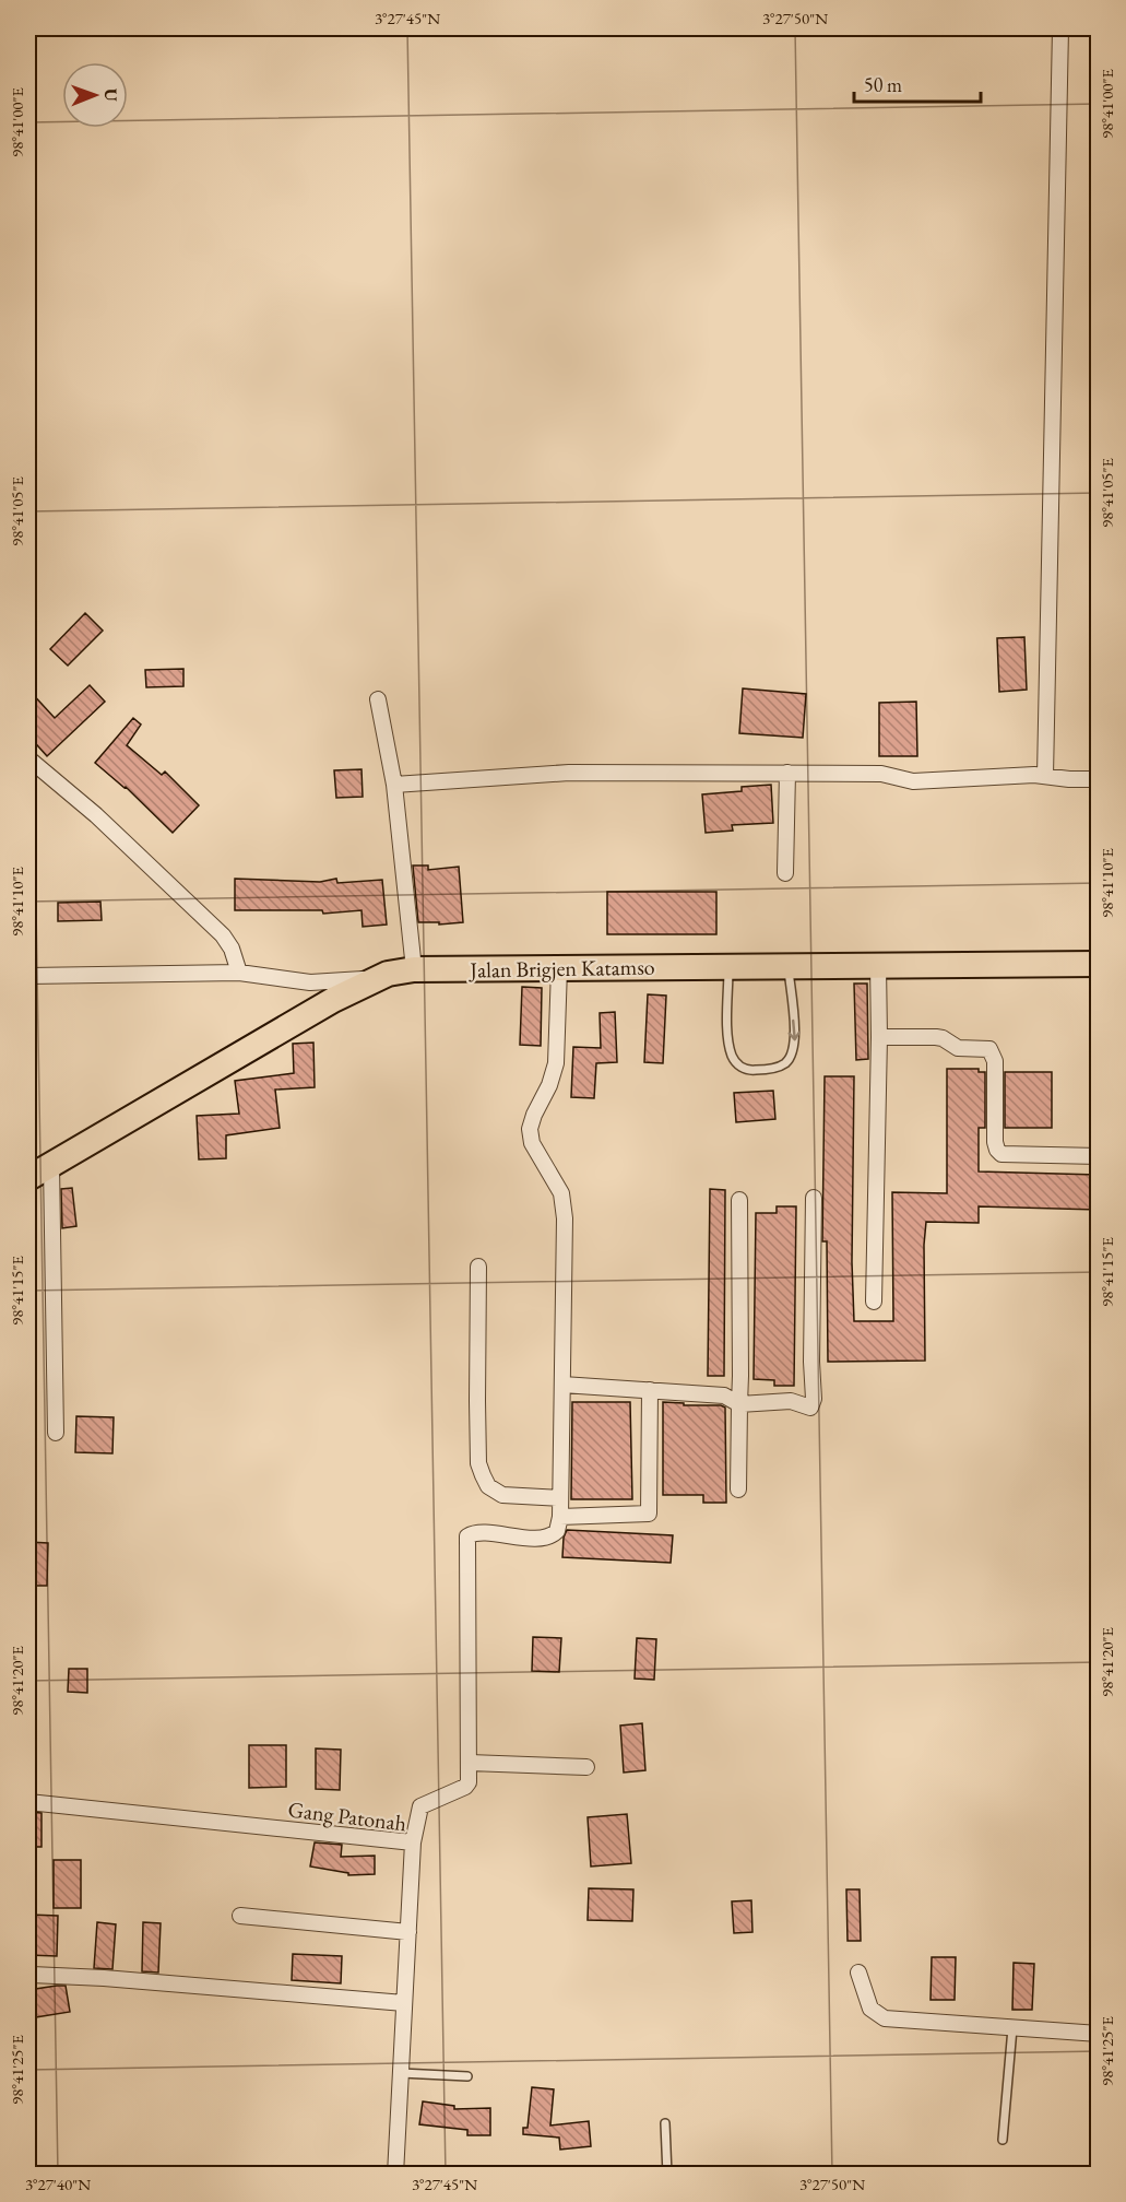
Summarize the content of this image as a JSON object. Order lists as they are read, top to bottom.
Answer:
{
  "streets": {
    "main road": ["Jalan Brigjen Katamso"],
    "street": ["Gang Patonah"]
  },
  "scale_bar": "50 m",
  "north": "right",
  "coordinates": [
    "3°27'45\"N",
    "3°27'50\"N",
    "98°41'00\"E",
    "98°41'05\"E",
    "98°41'10\"E",
    "98°41'15\"E",
    "98°41'20\"E",
    "98°41'25\"E",
    "3°27'40\"N"
  ]
}
